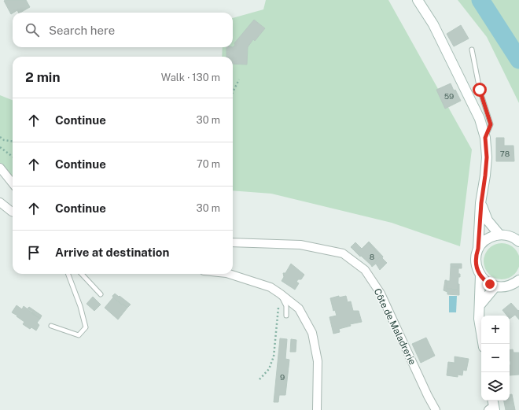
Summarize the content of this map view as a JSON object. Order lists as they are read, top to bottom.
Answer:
{
  "streets": {
    "street": ["Côte de Maladrerie"]
  },
  "house_numbers": [
    "59",
    "78",
    "8",
    "9"
  ],
  "page": {
    "search": "Search here",
    "heading": ["2 min", "Walk · 130 m"],
    "list": [
      ["Continue", "30 m"],
      ["Continue", "70 m"],
      ["Continue", "30 m"],
      "Arrive at destination"
    ],
    "map_buttons": ["+", "−"]
  }
}
